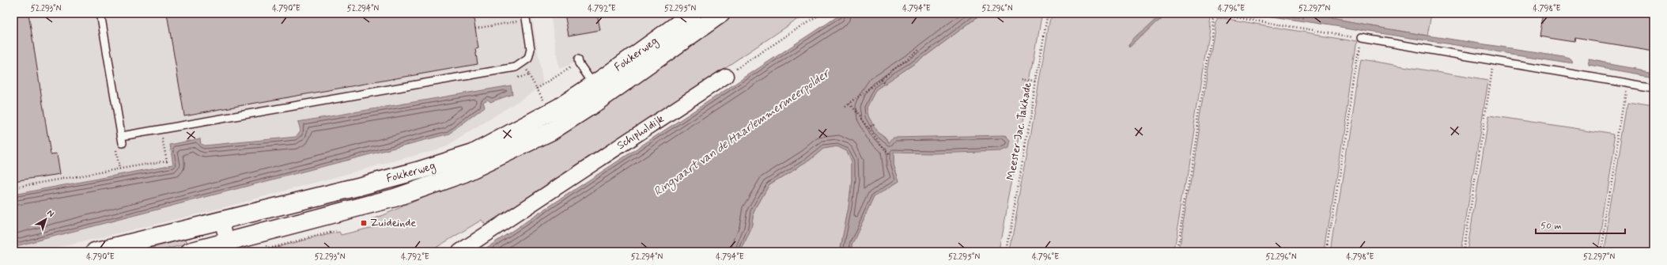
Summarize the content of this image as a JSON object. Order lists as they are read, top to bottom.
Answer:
{
  "streets": {
    "main road": ["Fokkerweg"],
    "street": ["Schipholdijk"],
    "path": ["Meester Jac. Takkade"]
  },
  "water": ["Ringvaart van de Haarlemmermeerpolder"],
  "places": {
    "transit": ["Zuideinde"]
  },
  "scale_bar": "50 m",
  "north": "top right",
  "coordinates": [
    "52.293°N",
    "4.790°E",
    "52.294°N",
    "4.792°E",
    "52.295°N",
    "4.794°E",
    "52.296°N",
    "4.796°E",
    "52.297°N",
    "4.798°E"
  ]
}
